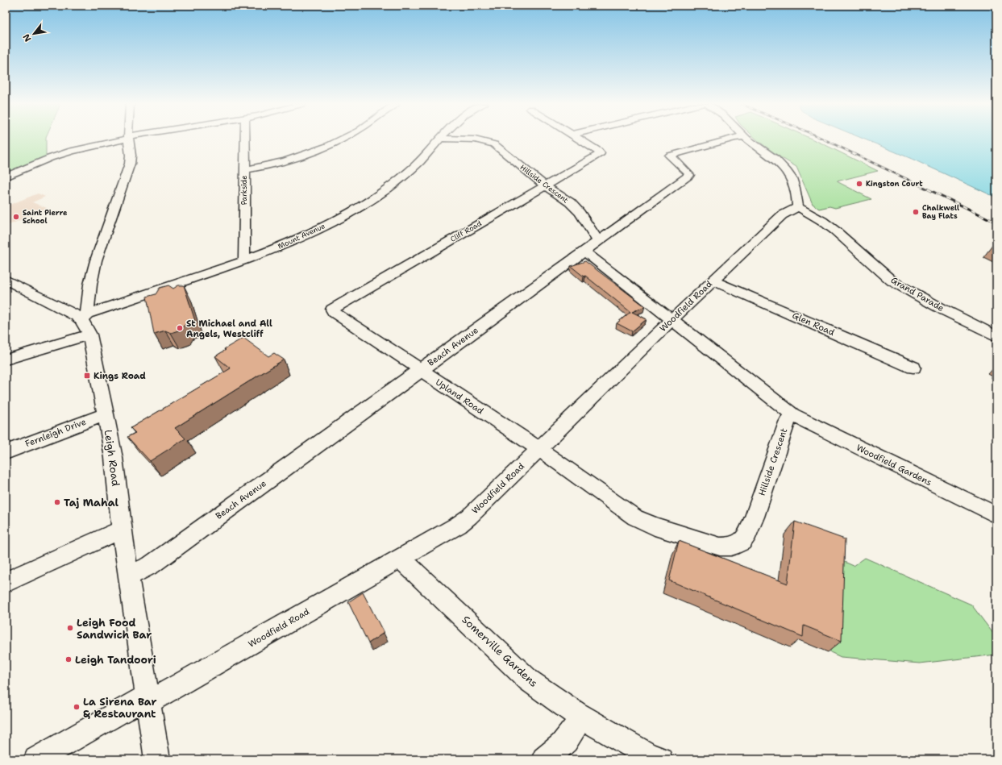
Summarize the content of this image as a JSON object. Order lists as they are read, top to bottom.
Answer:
{
  "streets": {
    "street": [
      "Hillside Crescent",
      "Parkside",
      "Cliff Road",
      "Mount Avenue",
      "Grand Parade",
      "Woodfield Road",
      "Glen Road",
      "Beach Avenue",
      "Upland Road",
      "Fernleigh Drive",
      "Leigh Road",
      "Woodfield Gardens",
      "Somerville Gardens"
    ]
  },
  "crossings": [
    ["Hillside Crescent", "Cliff Road"],
    ["Hillside Crescent", "Woodfield Road"],
    ["Hillside Crescent", "Beach Avenue"],
    ["Hillside Crescent", "Upland Road"],
    ["Hillside Crescent", "Woodfield Gardens"],
    ["Parkside", "Mount Avenue"],
    ["Cliff Road", "Upland Road"],
    ["Mount Avenue", "Leigh Road"],
    ["Grand Parade", "Woodfield Road"],
    ["Woodfield Road", "Glen Road"],
    ["Woodfield Road", "Upland Road"],
    ["Woodfield Road", "Leigh Road"],
    ["Woodfield Road", "Somerville Gardens"],
    ["Beach Avenue", "Upland Road"],
    ["Beach Avenue", "Leigh Road"],
    ["Fernleigh Drive", "Leigh Road"]
  ],
  "places": {
    "other": [
      "Kingston Court",
      "Chalkwell Bay Flats",
      "Saint Pierre School",
      "St Michael and All Angels, Westcliff",
      "Taj Mahal",
      "Leigh Food Sandwich Bar",
      "Leigh Tandoori",
      "La Sirena Bar & Restaurant"
    ],
    "transit": ["Kings Road"]
  },
  "north": "bottom left"
}
